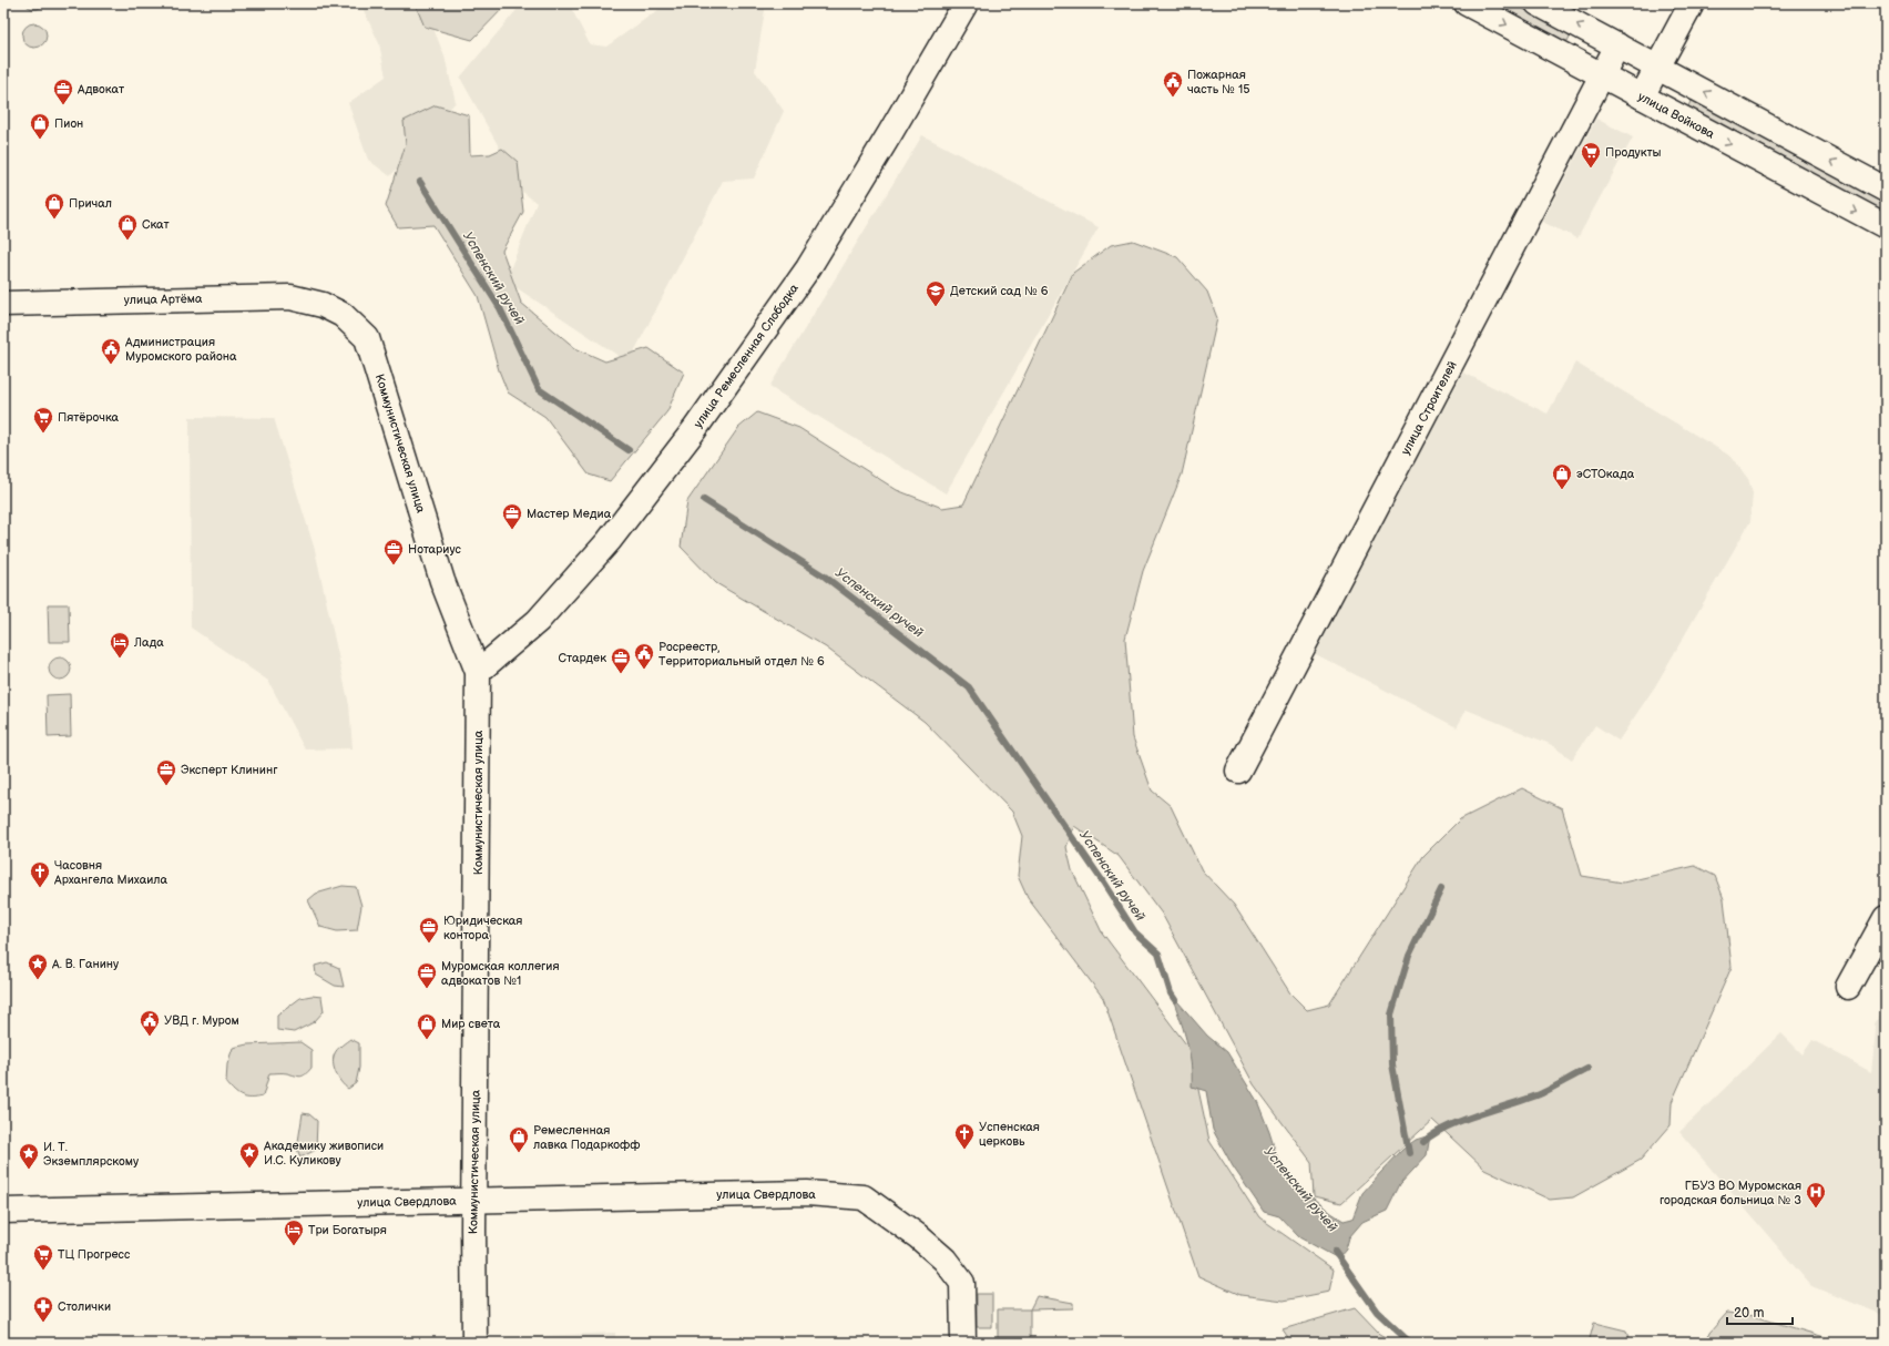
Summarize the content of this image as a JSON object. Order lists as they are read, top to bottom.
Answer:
{
  "streets": {
    "street": [
      "улица Войкова",
      "улица Артёма",
      "улица Ремесленная Слободка",
      "улица Строителей",
      "Коммунистическая улица",
      "улица Свердлова"
    ]
  },
  "crossings": [
    ["улица Войкова", "улица Строителей"],
    ["улица Артёма", "Коммунистическая улица"],
    ["улица Ремесленная Слободка", "Коммунистическая улица"],
    ["Коммунистическая улица", "улица Свердлова"]
  ],
  "water": ["Успенский ручей"],
  "places": {
    "public building": [
      "Пожарная часть № 15",
      "Администрация Муромского района",
      "Росреестр, Территориальный отдел № 6",
      "УВД г. Муром"
    ],
    "office": [
      "Адвокат",
      "Мастер Медиа",
      "Нотариус",
      "Стардек",
      "Эксперт Клининг",
      "Юридическая контора",
      "Муромская коллегия адвокатов №1"
    ],
    "shop": [
      "Пион",
      "Причал",
      "Скат",
      "эСТОкада",
      "Мир света",
      "Ремесленная лавка Подаркофф"
    ],
    "supermarket": ["Продукты", "Пятёрочка", "ТЦ Прогресс"],
    "school or university": ["Детский сад № 6"],
    "hotel": ["Лада", "Три Богатыря"],
    "church": ["Часовня Архангела Михаила", "Успенская церковь"],
    "place": ["А. В. Ганину", "Академику живописи И.С. Куликову", "И. Т. Экземплярскому"],
    "hospital": ["ГБУЗ ВО Муромская городская больница № 3"],
    "pharmacy": ["Столички"]
  },
  "scale_bar": "20 m"
}
